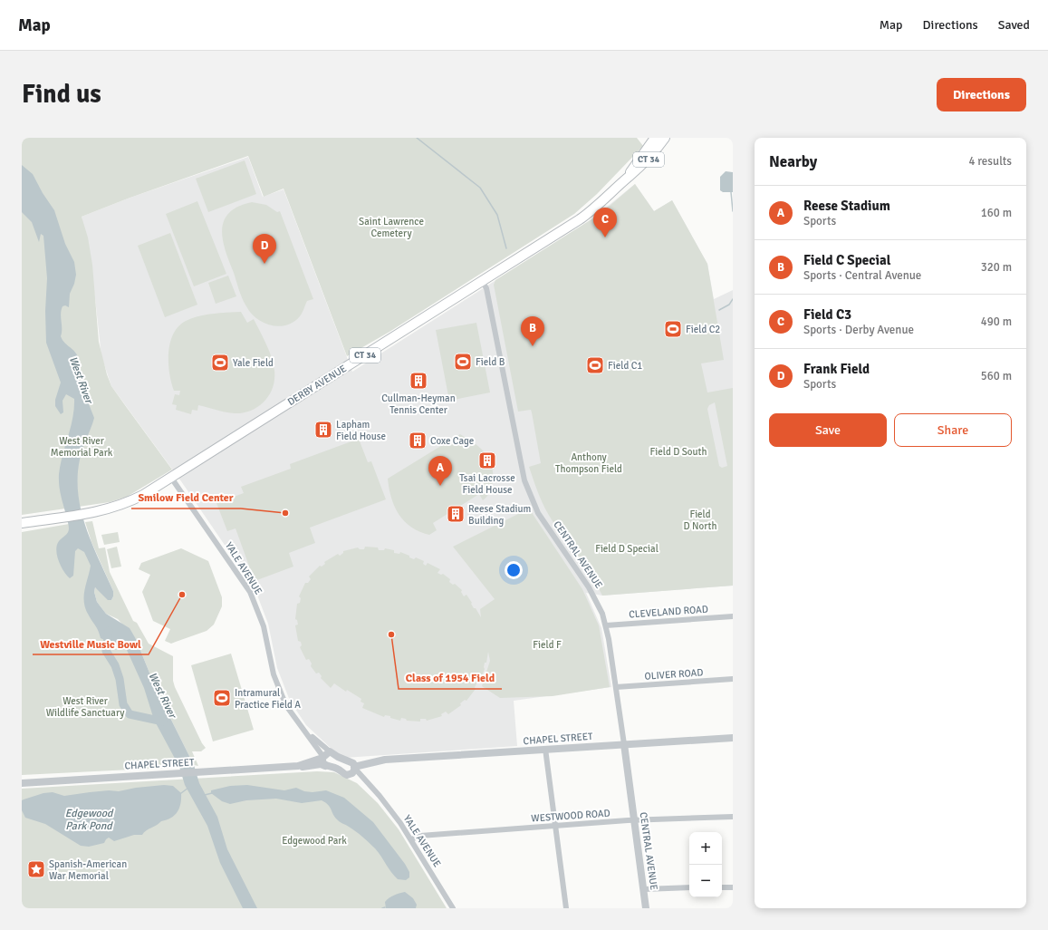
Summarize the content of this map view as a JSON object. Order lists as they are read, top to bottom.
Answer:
{
  "streets": {
    "highway": ["CT 34", "DERBY AVENUE"],
    "street": [
      "CENTRAL AVENUE",
      "YALE AVENUE",
      "CLEVELAND ROAD",
      "OLIVER ROAD",
      "CHAPEL STREET",
      "WESTWOOD ROAD"
    ]
  },
  "crossings": [
    ["DERBY AVENUE", "CENTRAL AVENUE"],
    ["DERBY AVENUE", "YALE AVENUE"],
    ["CENTRAL AVENUE", "CLEVELAND ROAD"],
    ["CENTRAL AVENUE", "OLIVER ROAD"],
    ["CENTRAL AVENUE", "CHAPEL STREET"],
    ["CENTRAL AVENUE", "WESTWOOD ROAD"],
    ["YALE AVENUE", "CHAPEL STREET"],
    ["YALE AVENUE", "WESTWOOD ROAD"]
  ],
  "water": ["West River", "Edgewood Park Pond"],
  "parks": [
    "Saint Lawrence Cemetery",
    "West River Memorial Park",
    "Field D South",
    "Anthony Thompson Field",
    "Field D North",
    "Field D Special",
    "Field F",
    "West River Wildlife Sanctuary",
    "Edgewood Park"
  ],
  "places": {
    "sports": [
      "Field C2",
      "Field B",
      "Yale Field",
      "Field C1",
      "Intramural Practice Field A"
    ],
    "building": [
      "Cullman-Heyman Tennis Center",
      "Lapham Field House",
      "Coxe Cage",
      "Tsai Lacrosse Field House",
      "Reese Stadium Building"
    ],
    "other": ["Smilow Field Center", "Westville Music Bowl", "Class of 1954 Field"],
    "place": ["Spanish-American War Memorial"]
  },
  "page": {
    "header": "Map",
    "nav": ["Map", "Directions", "Saved"],
    "buttons": [
      "Directions",
      ["Save", "Share"]
    ],
    "title": "Find us",
    "heading": ["Nearby", "4 results"],
    "list": [
      {
        "mark": "A",
        "name": "Reese Stadium",
        "note": "Sports",
        "value": "160 m"
      },
      {
        "mark": "B",
        "name": "Field C Special",
        "note": "Sports · Central Avenue",
        "value": "320 m"
      },
      {
        "mark": "C",
        "name": "Field C3",
        "note": "Sports · Derby Avenue",
        "value": "490 m"
      },
      {
        "mark": "D",
        "name": "Frank Field",
        "note": "Sports",
        "value": "560 m"
      }
    ],
    "pins": [
      "C",
      "D",
      "B",
      "A"
    ],
    "map_buttons": ["+", "−"]
  }
}
